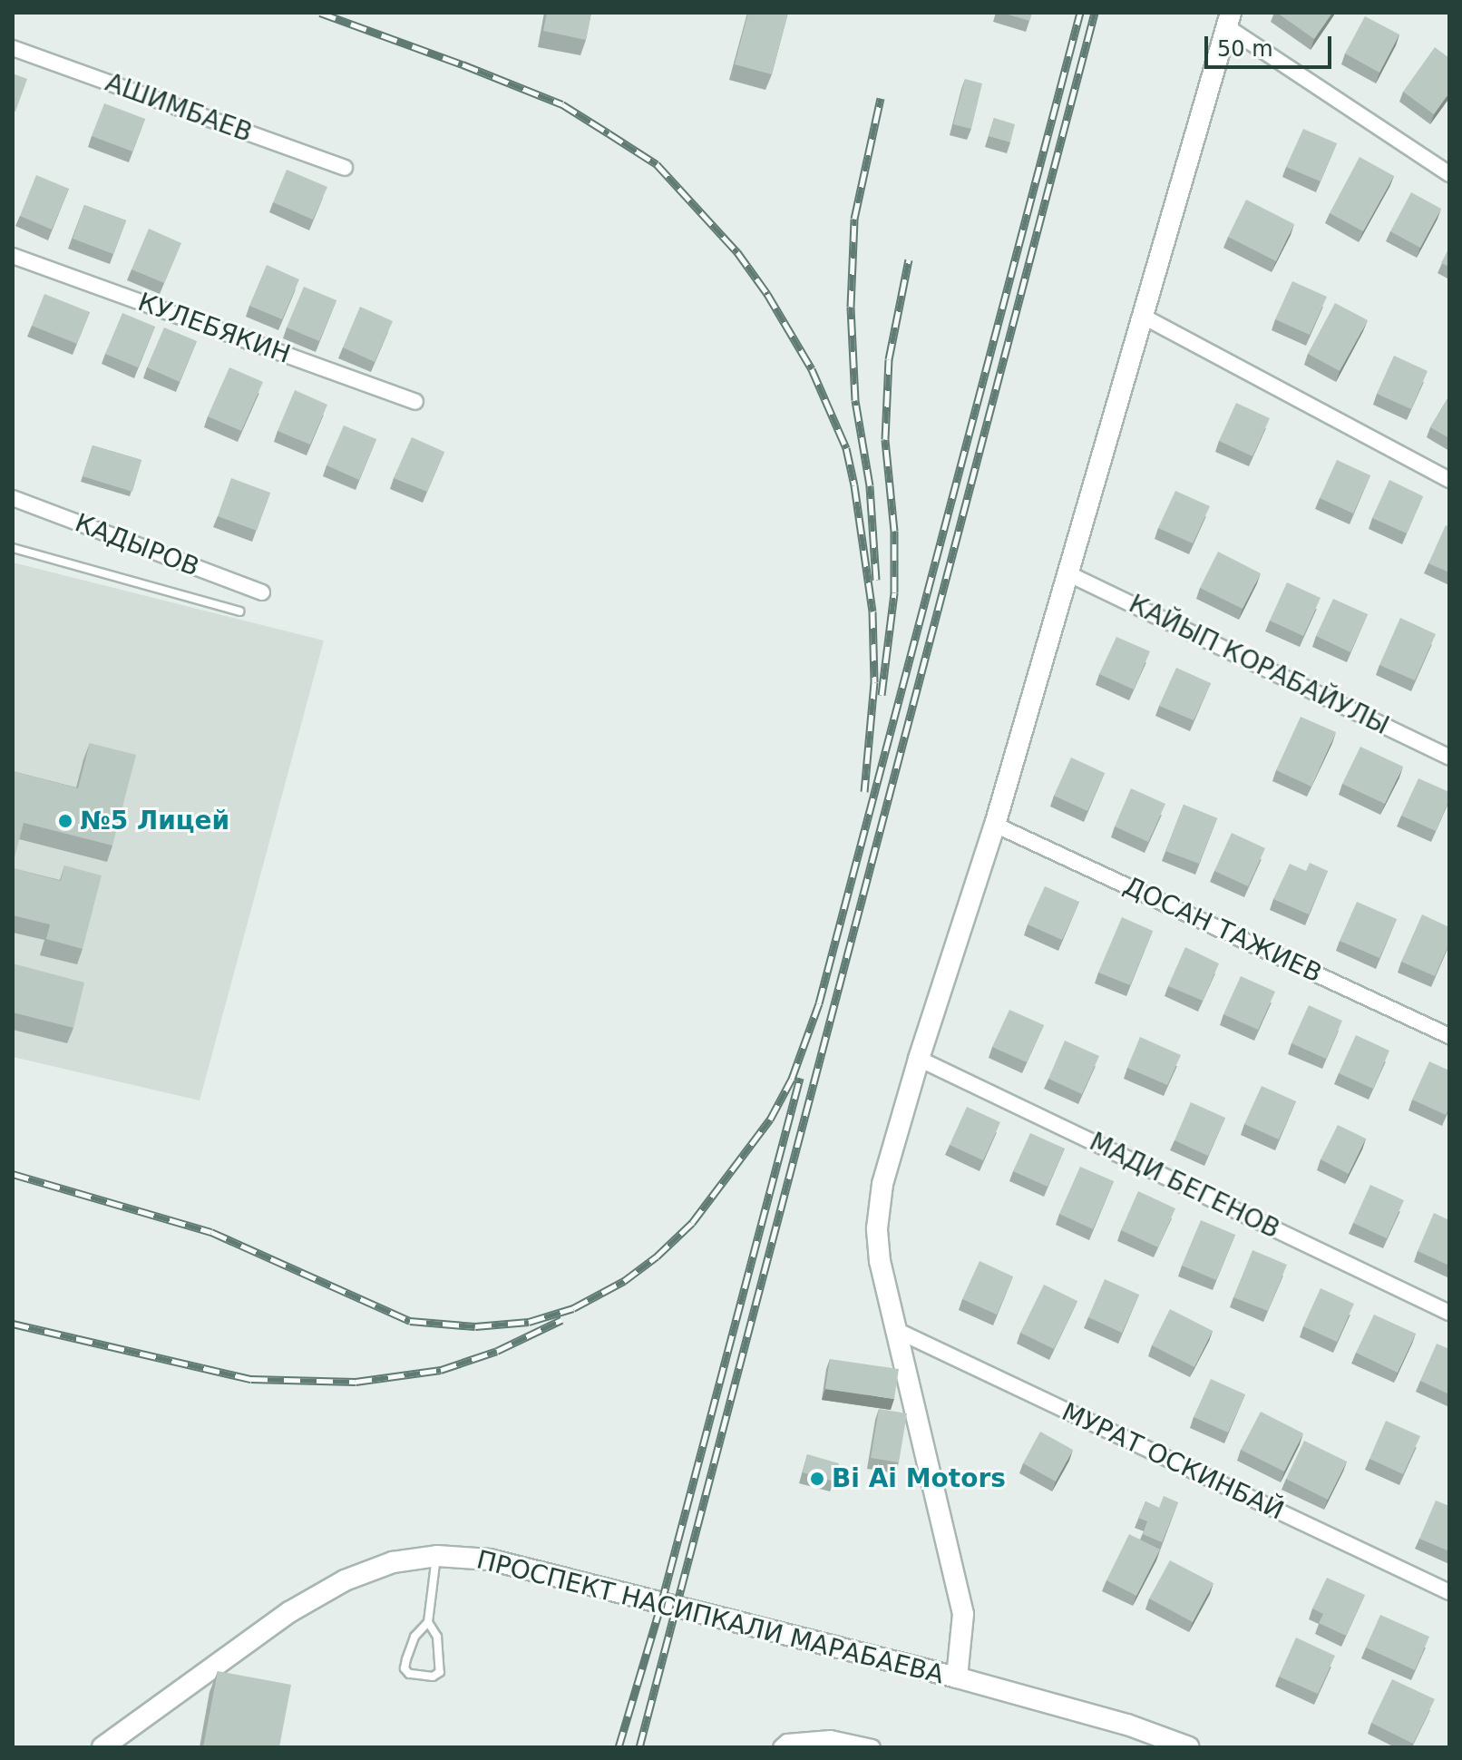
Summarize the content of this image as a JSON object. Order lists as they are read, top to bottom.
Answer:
{
  "streets": {
    "street": [
      "АШИМБАЕВ",
      "КУЛЕБЯКИН",
      "КАДЫРОВ",
      "КАЙЫП КОРАБАЙУЛЫ",
      "ДОСАН ТАЖИЕВ",
      "МАДИ БЕГЕНОВ",
      "МУРАТ ОСКИНБАЙ",
      "ПРОСПЕКТ НАСИПКАЛИ МАРАБАЕВА"
    ]
  },
  "places": ["№5 Лицей", "Bi Ai Motors"],
  "scale_bar": "50 m"
}
